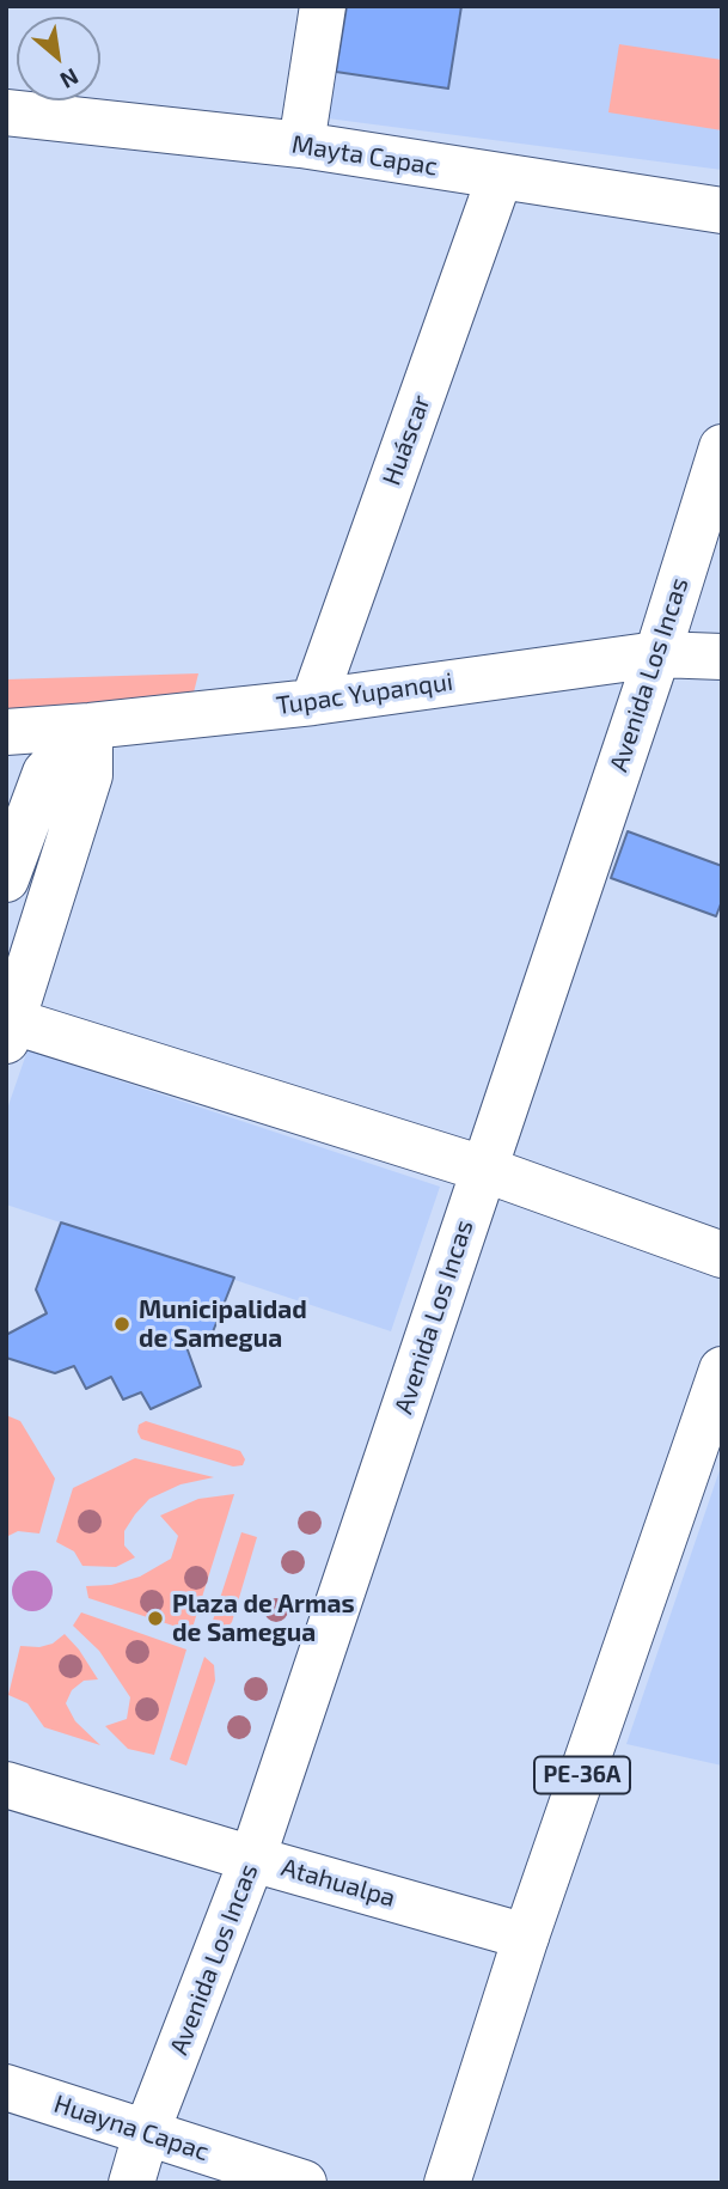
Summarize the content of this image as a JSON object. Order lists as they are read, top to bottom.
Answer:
{
  "streets": {
    "main road": [
      "Mayta Capac",
      "Huáscar",
      "Avenida Los Incas",
      "Tupac Yupanqui",
      "PE-36A",
      "Atahualpa",
      "Huayna Capac"
    ]
  },
  "crossings": [
    ["Mayta Capac", "Huáscar"],
    ["Huáscar", "Tupac Yupanqui"],
    ["Avenida Los Incas", "Tupac Yupanqui"],
    ["Avenida Los Incas", "Atahualpa"],
    ["Avenida Los Incas", "Huayna Capac"],
    ["PE-36A", "Atahualpa"]
  ],
  "places": ["Municipalidad de Samegua", "Plaza de Armas de Samegua"],
  "north": "bottom right"
}
